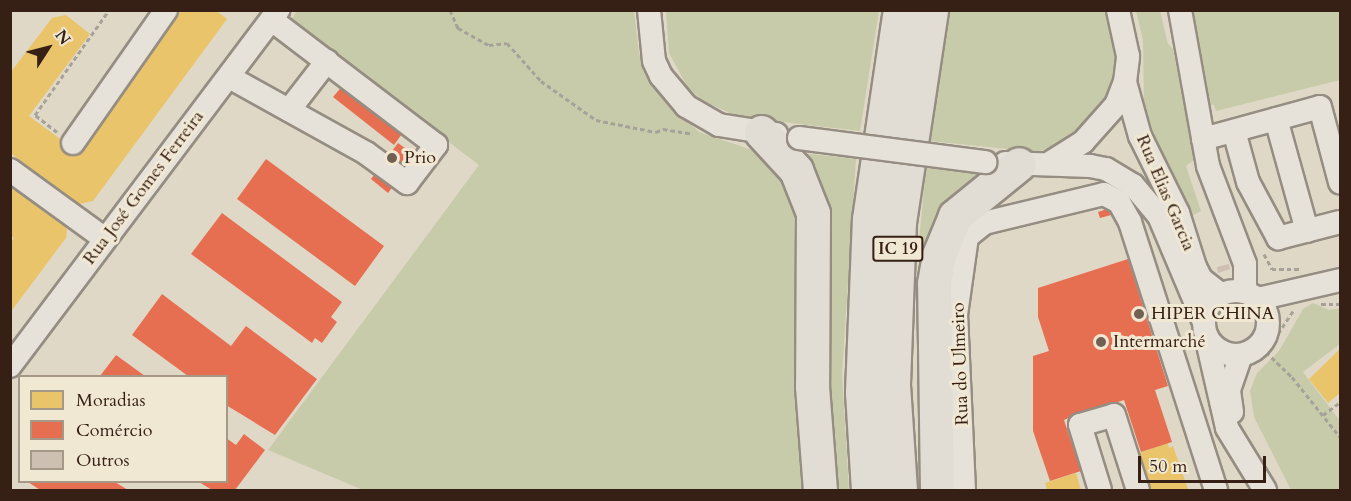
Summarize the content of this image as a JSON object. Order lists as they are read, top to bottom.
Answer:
{
  "streets": {
    "highway": ["IC 19"],
    "street": ["Rua José Gomes Ferreira", "Rua Elias Garcia", "Rua do Ulmeiro"]
  },
  "places": ["Prio", "HIPER CHINA", "Intermarché"],
  "legend": ["Moradias", "Comércio", "Outros"],
  "scale_bar": "50 m",
  "north": "top right"
}
